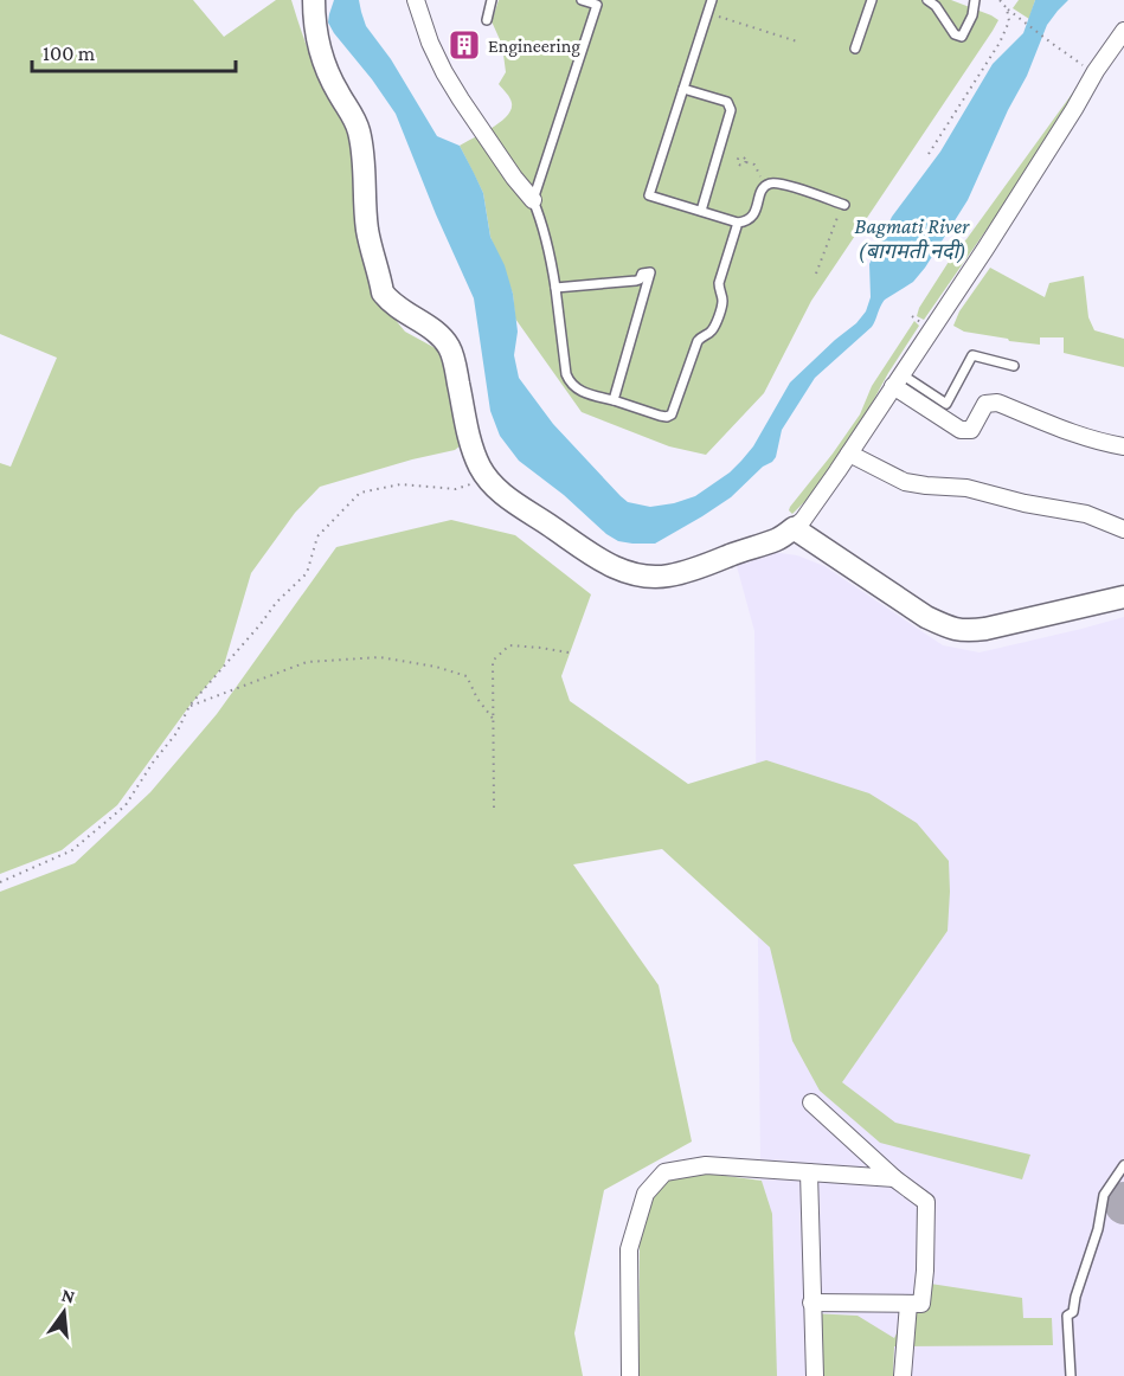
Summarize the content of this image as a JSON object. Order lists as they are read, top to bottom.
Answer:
{
  "water": ["Bagmati River (बागमती नदी)"],
  "places": {
    "building": ["Engineering"]
  },
  "scale_bar": "100 m",
  "north": "top"
}
